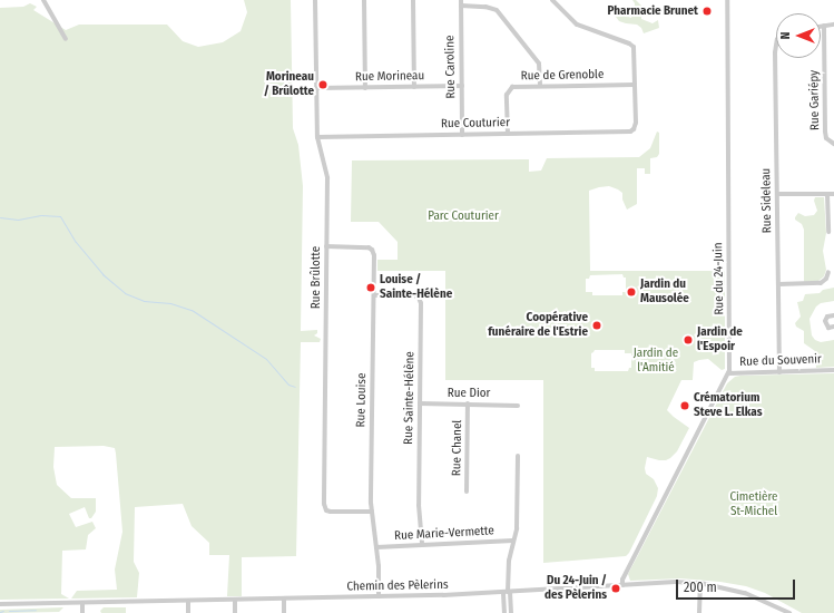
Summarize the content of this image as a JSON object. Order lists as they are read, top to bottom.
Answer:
{
  "streets": {
    "street": [
      "Rue Caroline",
      "Rue de Grenoble",
      "Rue Morineau",
      "Rue Gariépy",
      "Rue Couturier",
      "Rue Sideleau",
      "Rue Brûlotte",
      "Rue du 24-Juin",
      "Rue du Souvenir",
      "Rue Dior",
      "Rue Sainte-Hélène",
      "Rue Louise",
      "Rue Chanel",
      "Rue Marie-Vermette",
      "Chemin des Pèlerins"
    ]
  },
  "crossings": [
    ["Rue Caroline", "Rue Morineau"],
    ["Rue Caroline", "Rue Couturier"],
    ["Rue de Grenoble", "Rue Couturier"],
    ["Rue Morineau", "Rue Brûlotte"],
    ["Rue Couturier", "Rue Brûlotte"],
    ["Rue Sideleau", "Rue du Souvenir"],
    ["Rue Brûlotte", "Rue Louise"],
    ["Rue du 24-Juin", "Rue du Souvenir"],
    ["Rue du 24-Juin", "Chemin des Pèlerins"],
    ["Rue Dior", "Rue Sainte-Hélène"],
    ["Rue Dior", "Rue Chanel"],
    ["Rue Sainte-Hélène", "Rue Louise"],
    ["Rue Sainte-Hélène", "Rue Marie-Vermette"],
    ["Rue Louise", "Rue Marie-Vermette"],
    ["Rue Louise", "Chemin des Pèlerins"]
  ],
  "parks": ["Parc Couturier", "Jardin de l'Amitié", "Cimetière St-Michel"],
  "places": [
    "Pharmacie Brunet",
    "Morineau / Brûlotte",
    "Louise / Sainte-Hélène",
    "Jardin du Mausolée",
    "Coopérative funéraire de l'Estrie",
    "Jardin de l'Espoir",
    "Crématorium Steve L. Elkas",
    "Du 24-Juin / des Pèlerins"
  ],
  "scale_bar": "200 m",
  "north": "left"
}
